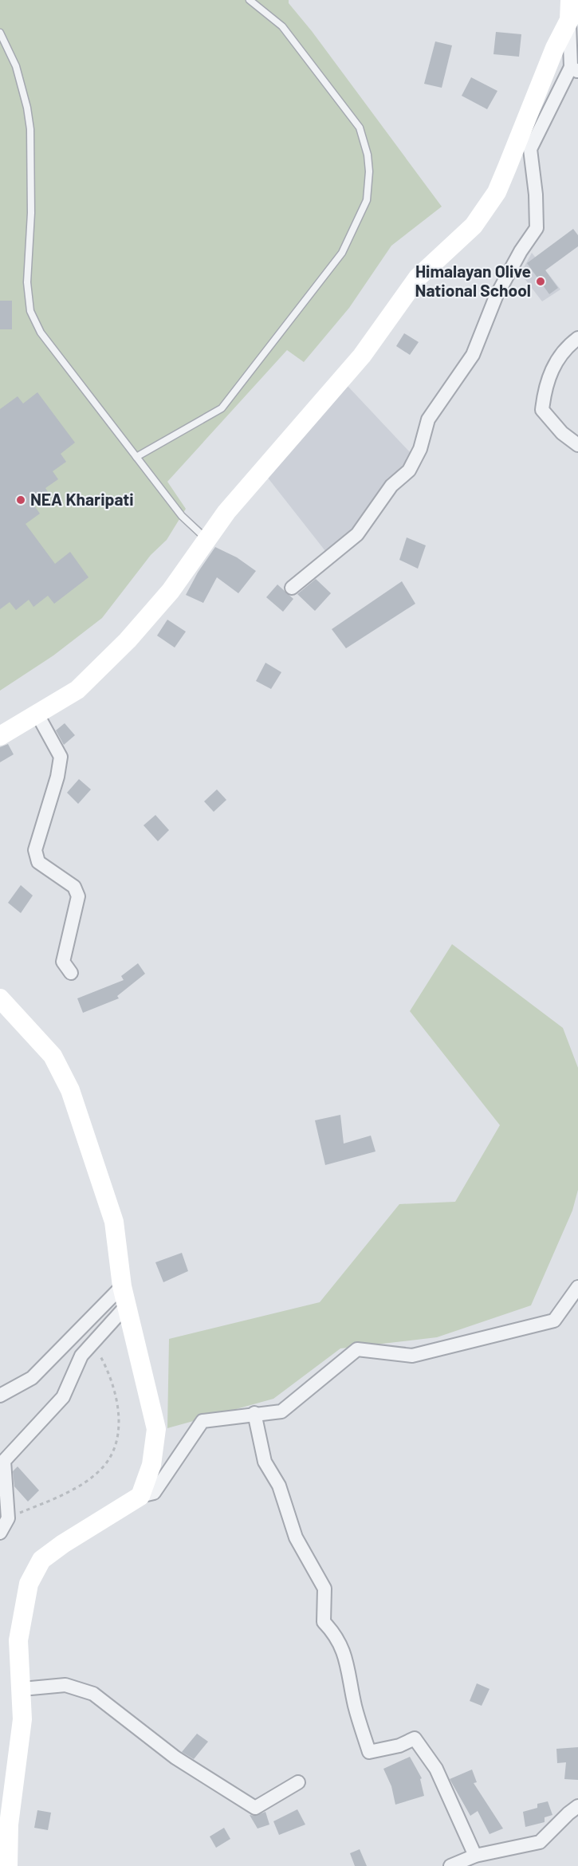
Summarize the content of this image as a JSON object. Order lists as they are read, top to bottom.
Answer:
{
  "places": ["Himalayan Olive National School", "NEA Kharipati"]
}
